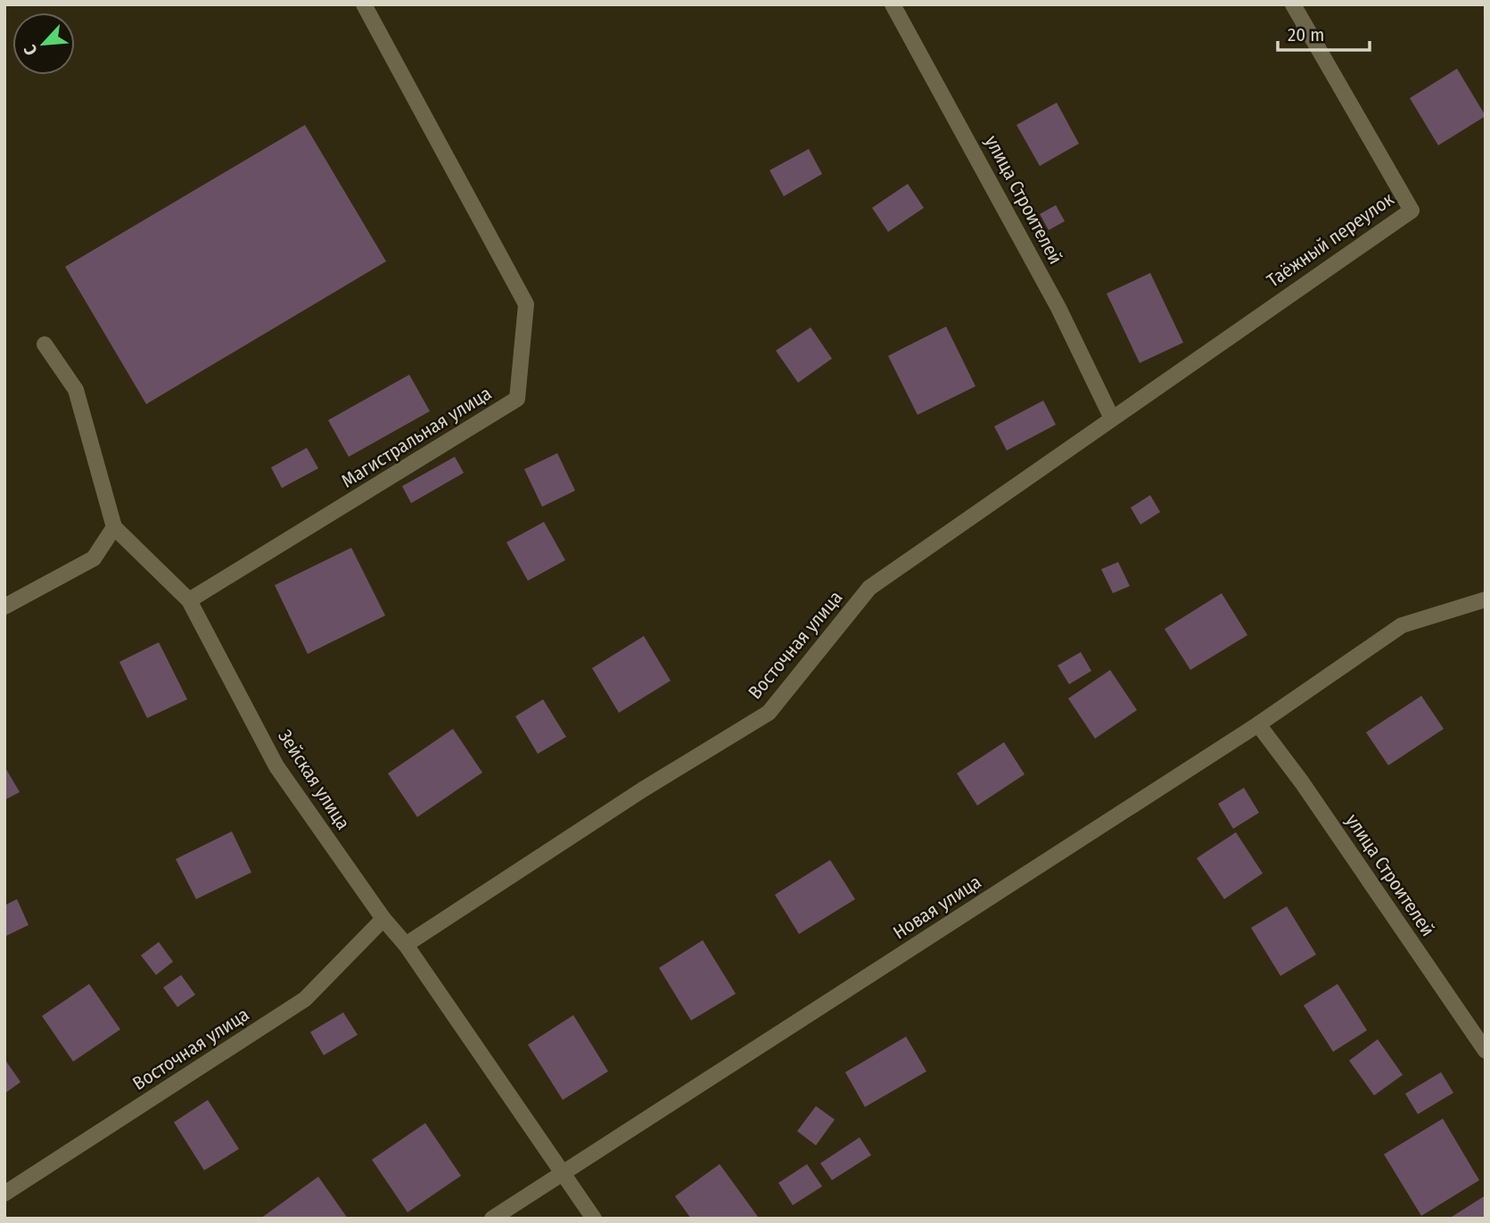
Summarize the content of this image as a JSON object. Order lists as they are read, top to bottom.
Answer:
{
  "streets": {
    "street": [
      "улица Строителей",
      "Таёжный переулок",
      "Магистральная улица",
      "Восточная улица",
      "Зейская улица",
      "Новая улица"
    ]
  },
  "crossings": [
    ["улица Строителей", "Таёжный переулок"],
    ["улица Строителей", "Восточная улица"],
    ["улица Строителей", "Новая улица"],
    ["Таёжный переулок", "Восточная улица"],
    ["Магистральная улица", "Зейская улица"],
    ["Восточная улица", "Зейская улица"],
    ["Зейская улица", "Новая улица"]
  ],
  "scale_bar": "20 m",
  "north": "bottom left"
}
